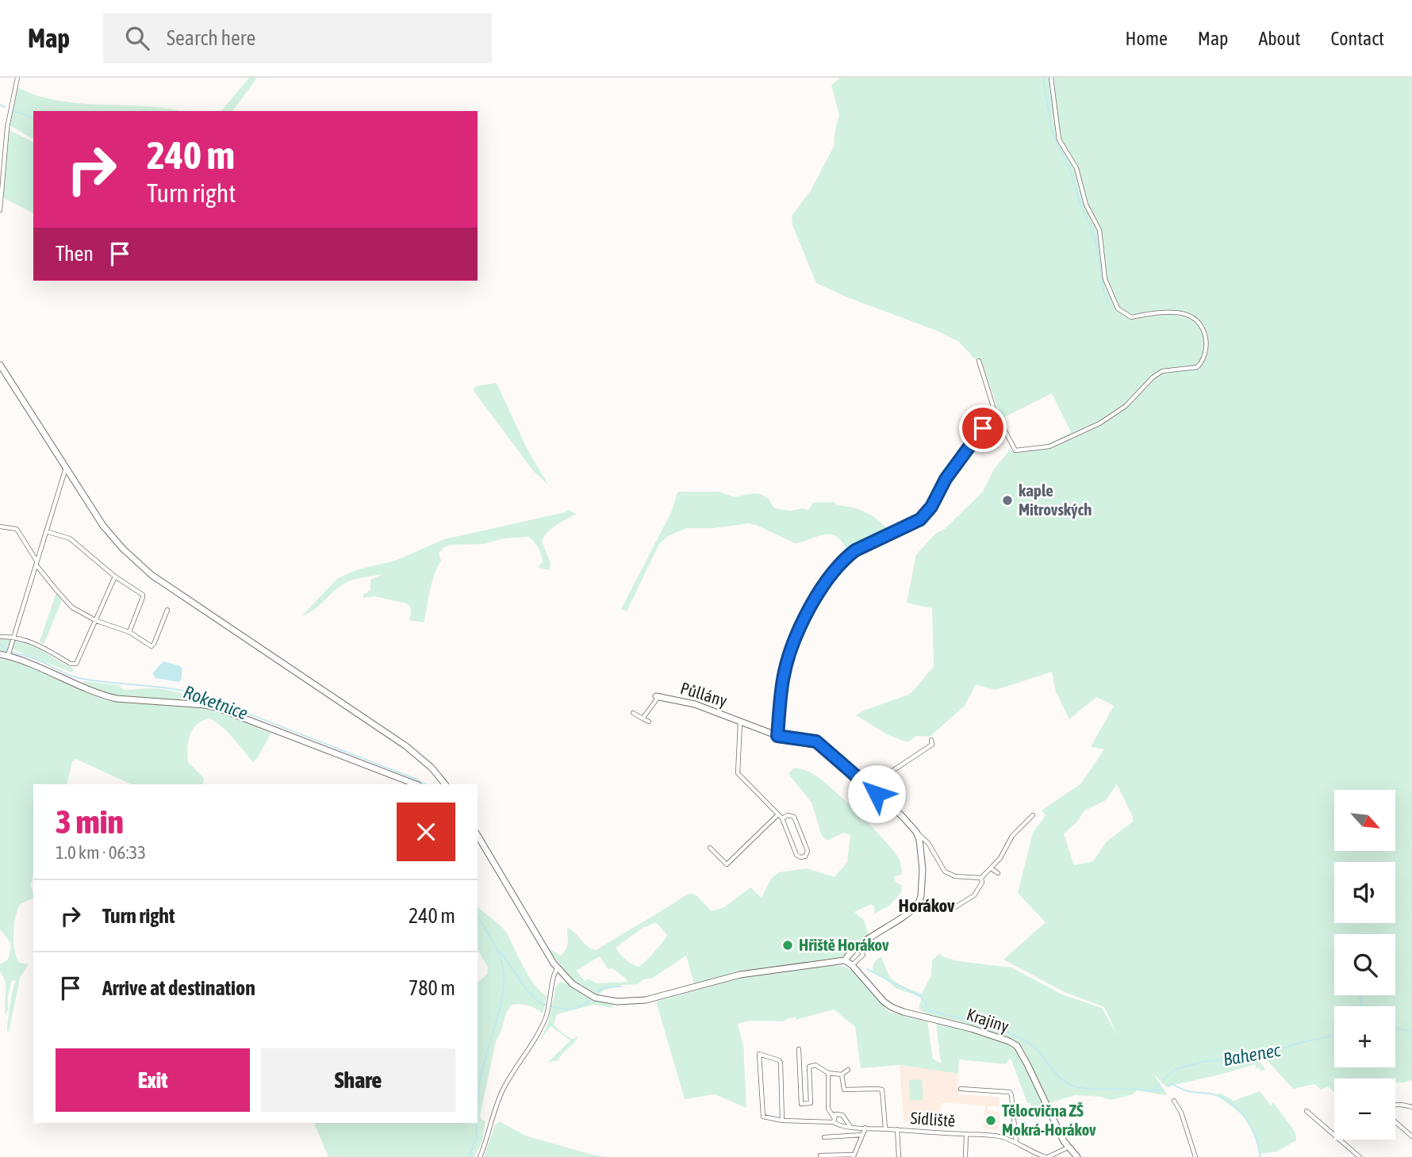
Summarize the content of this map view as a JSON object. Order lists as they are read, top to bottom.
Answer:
{
  "streets": {
    "street": ["Půllány", "Krajiny", "Sídliště"]
  },
  "crossings": [
    ["Krajiny", "Sídliště"]
  ],
  "districts": ["Horákov"],
  "water": ["Roketnice", "Bahenec"],
  "places": ["kaple Mitrovských", "Hřiště Horákov", "Tělocvična ZŠ Mokrá-Horákov"],
  "north": "bottom right",
  "page": {
    "header": "Map",
    "search": "Search here",
    "nav": [
      "Home",
      "Map",
      "About",
      "Contact"
    ],
    "turn": ["240 m", "Turn right"],
    "then": "Then",
    "heading": ["3 min", "1.0 km · 06:33"],
    "map_buttons": ["+", "−"],
    "list": [
      {
        "name": "Turn right",
        "value": "240 m"
      },
      {
        "name": "Arrive at destination",
        "value": "780 m"
      }
    ],
    "buttons": ["Exit", "Share"]
  }
}
